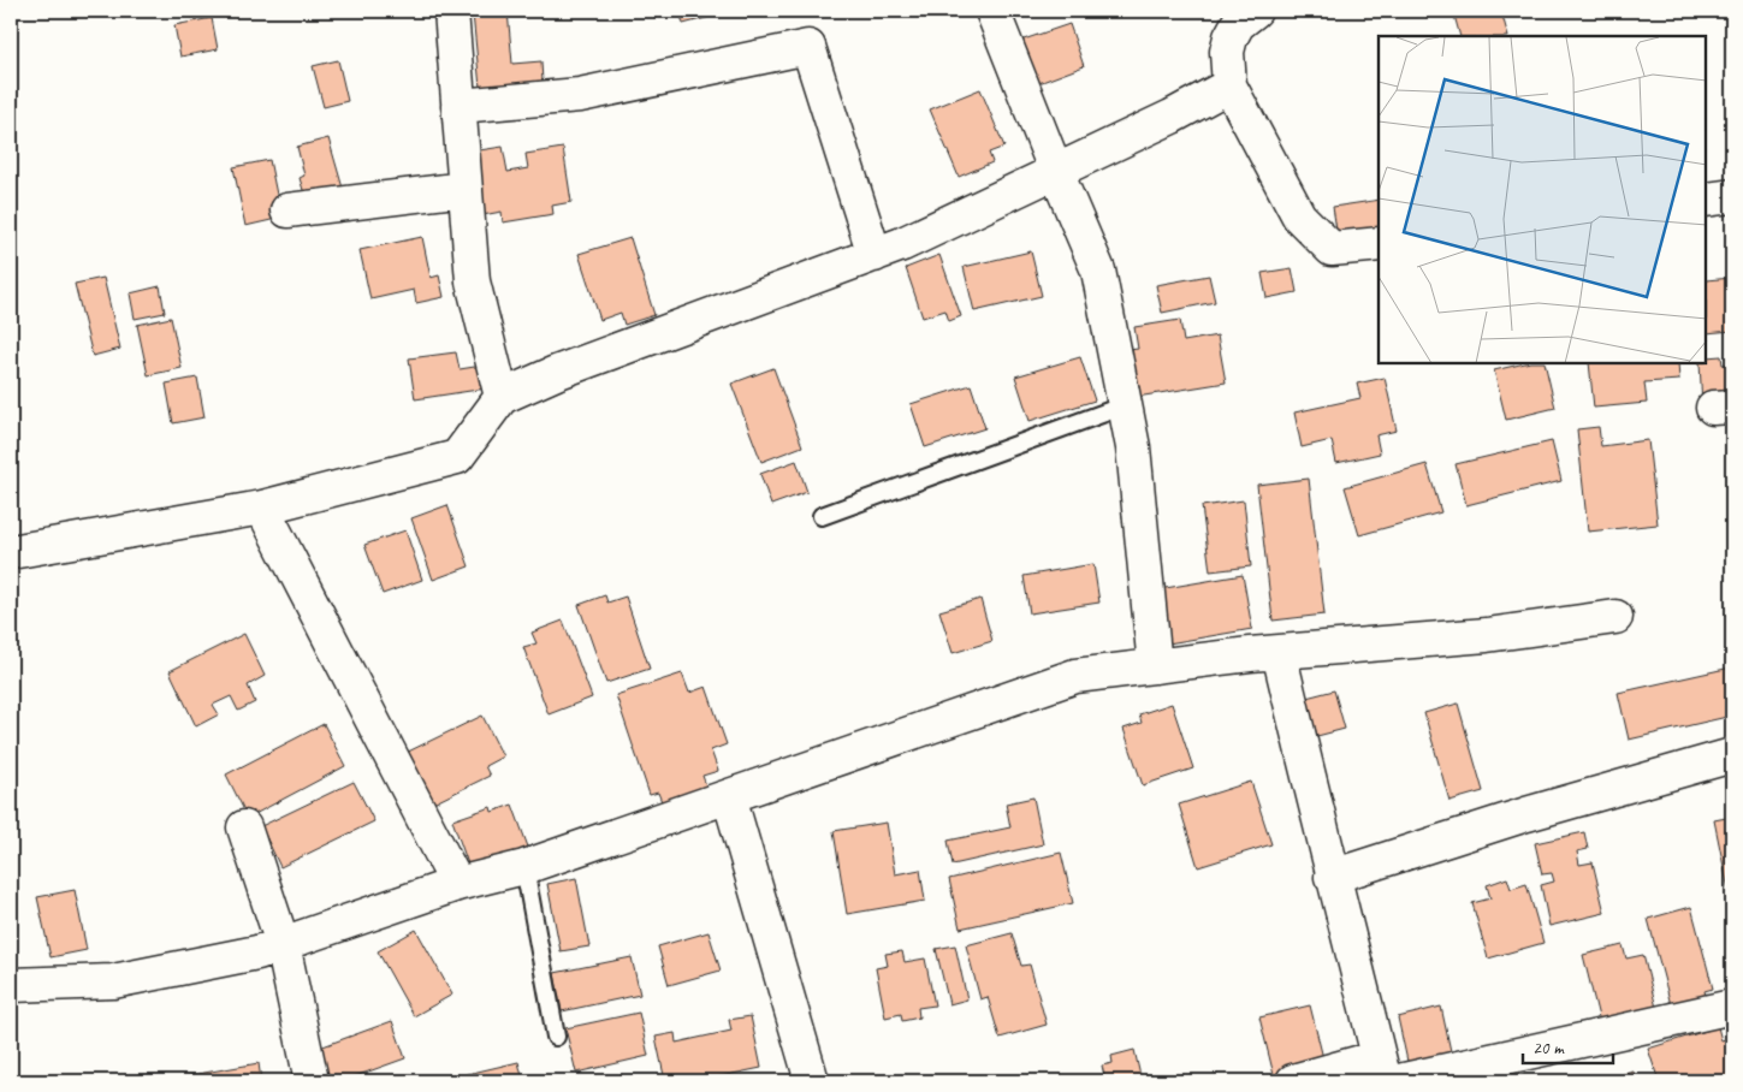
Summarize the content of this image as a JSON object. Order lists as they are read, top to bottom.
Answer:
{
  "scale_bar": "20 m"
}
